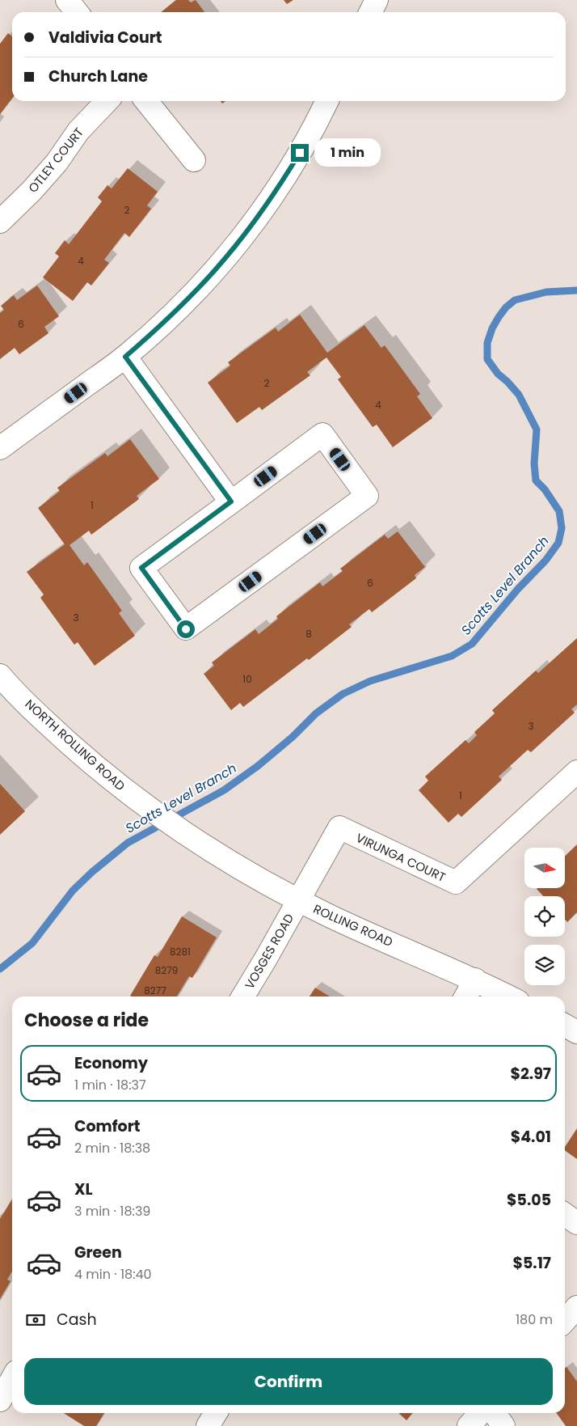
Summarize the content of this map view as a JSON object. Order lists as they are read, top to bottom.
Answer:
{
  "streets": {
    "street": [
      "OTLEY COURT",
      "NORTH ROLLING ROAD",
      "VIRUNGA COURT",
      "ROLLING ROAD",
      "VOSGES ROAD"
    ]
  },
  "crossings": [
    ["NORTH ROLLING ROAD", "ROLLING ROAD"],
    ["VIRUNGA COURT", "ROLLING ROAD"],
    ["VIRUNGA COURT", "VOSGES ROAD"],
    ["ROLLING ROAD", "VOSGES ROAD"]
  ],
  "water": ["Scotts Level Branch"],
  "house_numbers": [
    "2",
    "4",
    "6",
    "2",
    "4",
    "1",
    "6",
    "3",
    "8",
    "10",
    "3",
    "1",
    "8281",
    "8279",
    "8277"
  ],
  "north": "right",
  "page": {
    "banner": ["Valdivia Court", "Church Lane"],
    "bubble": "1 min",
    "heading": "Choose a ride",
    "list": [
      {
        "name": "Economy",
        "note": "1 min · 18:37",
        "value": "$2.97"
      },
      {
        "name": "Comfort",
        "note": "2 min · 18:38",
        "value": "$4.01"
      },
      {
        "name": "XL",
        "note": "3 min · 18:39",
        "value": "$5.05"
      },
      {
        "name": "Green",
        "note": "4 min · 18:40",
        "value": "$5.17"
      }
    ],
    "pay": ["Cash", "180 m"],
    "buttons": "Confirm"
  }
}
